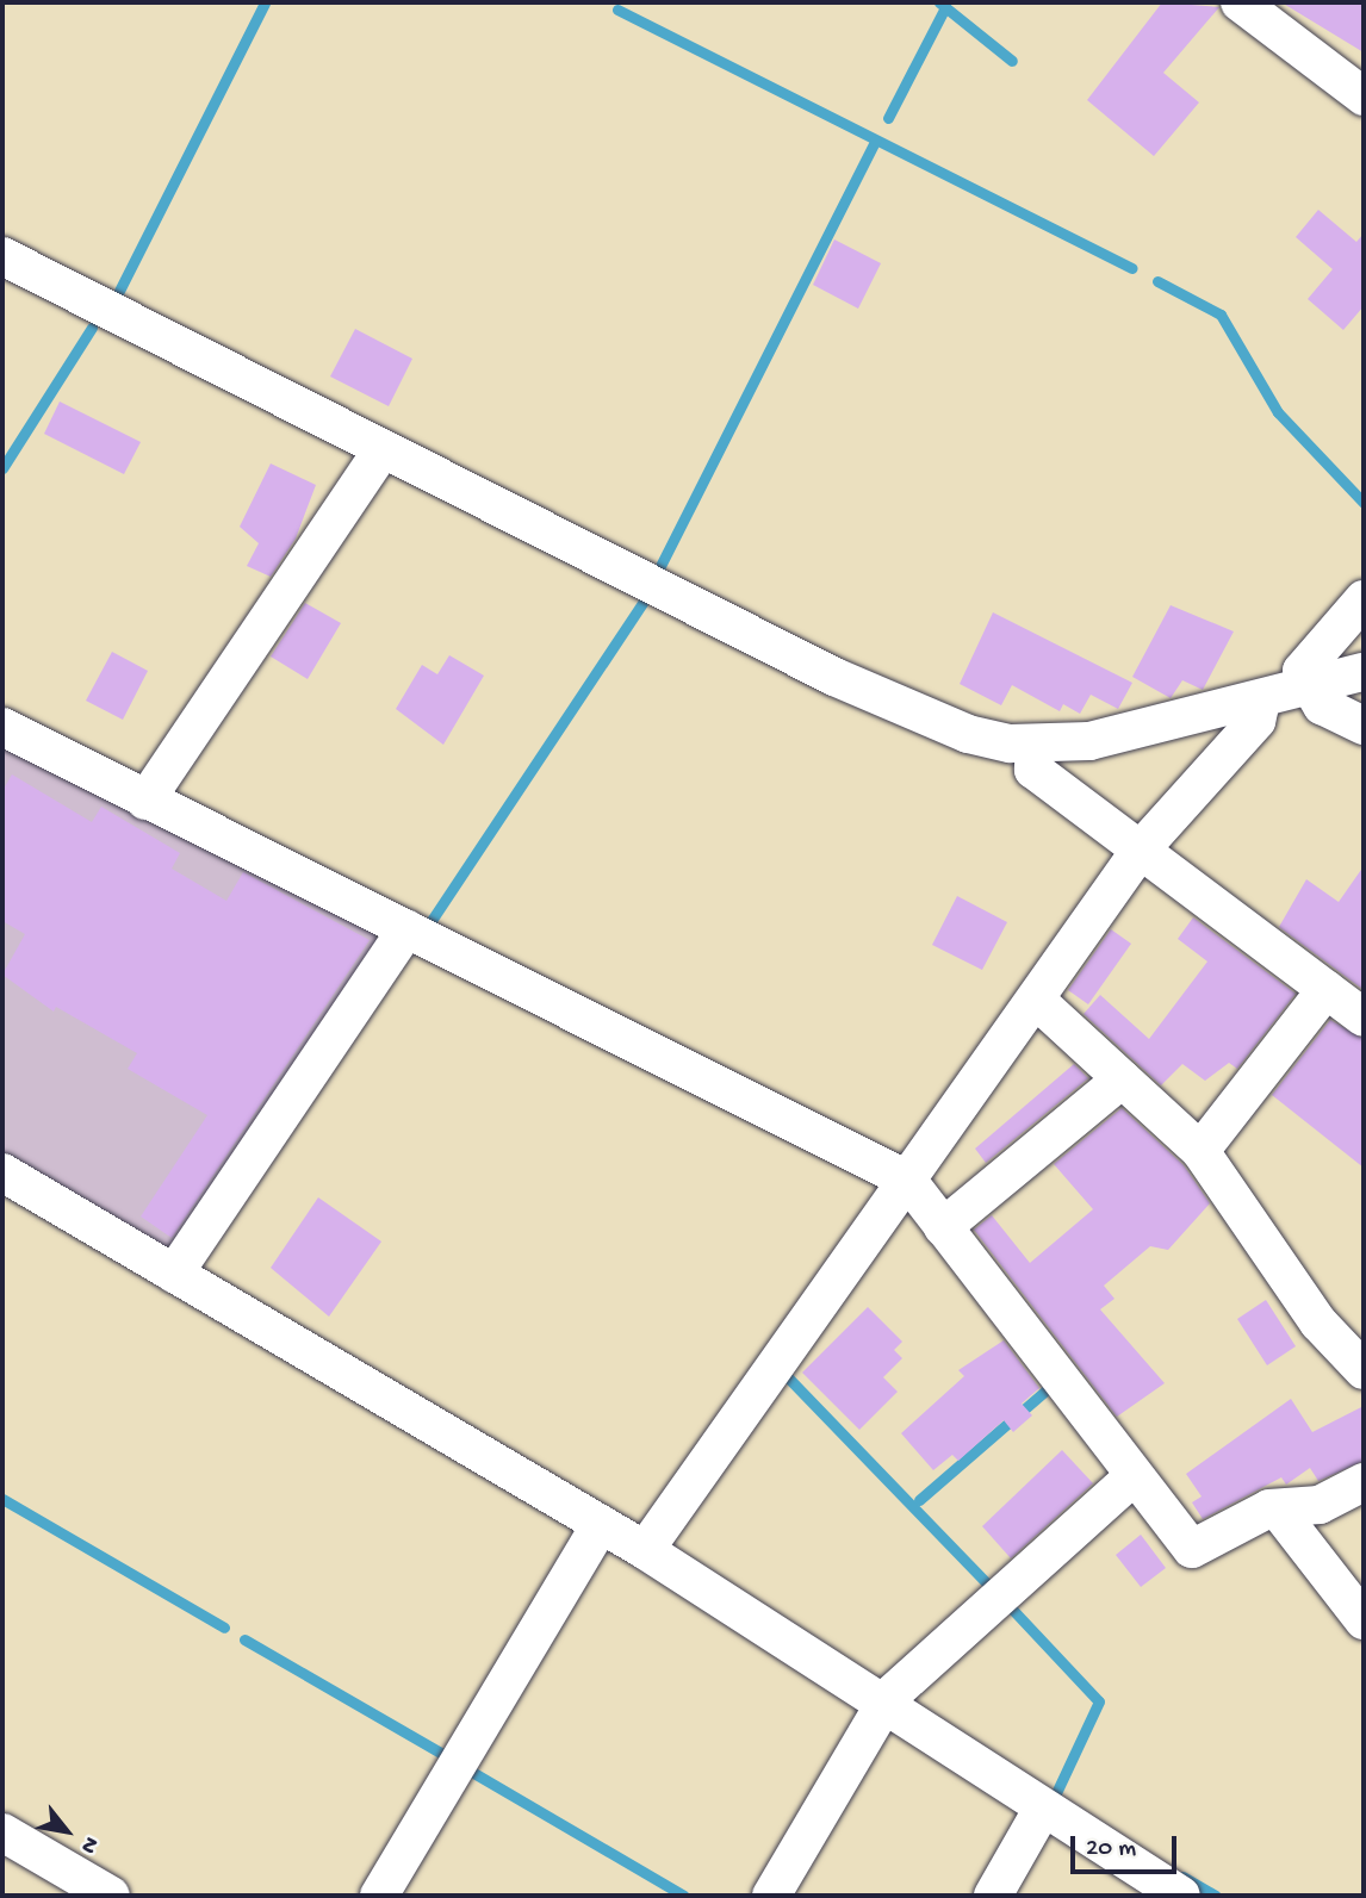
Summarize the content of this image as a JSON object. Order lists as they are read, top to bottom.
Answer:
{
  "scale_bar": "20 m",
  "north": "bottom right"
}
